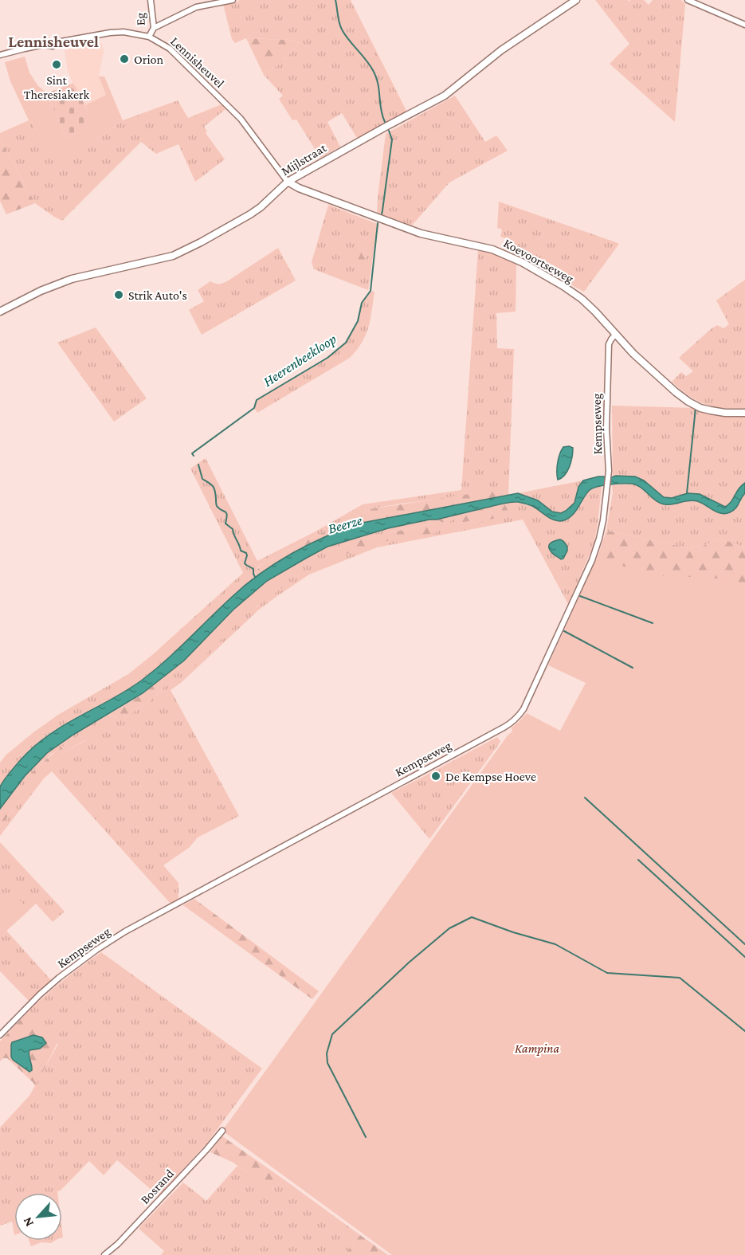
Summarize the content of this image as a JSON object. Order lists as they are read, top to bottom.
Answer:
{
  "streets": {
    "street": [
      "Eg",
      "Lennisheuvel",
      "Mijlstraat",
      "Koevoortseweg",
      "Kempseweg",
      "Bosrand"
    ]
  },
  "crossings": [
    ["Eg", "Lennisheuvel"],
    ["Lennisheuvel", "Mijlstraat"],
    ["Lennisheuvel", "Koevoortseweg"],
    ["Mijlstraat", "Koevoortseweg"],
    ["Koevoortseweg", "Kempseweg"]
  ],
  "districts": ["Lennisheuvel"],
  "water": ["Heerenbeekloop", "Beerze"],
  "parks": ["Kampina"],
  "places": [
    "Orion",
    "Sint Theresiakerk",
    "Strik Auto's",
    "De Kempse Hoeve"
  ],
  "north": "bottom left"
}
